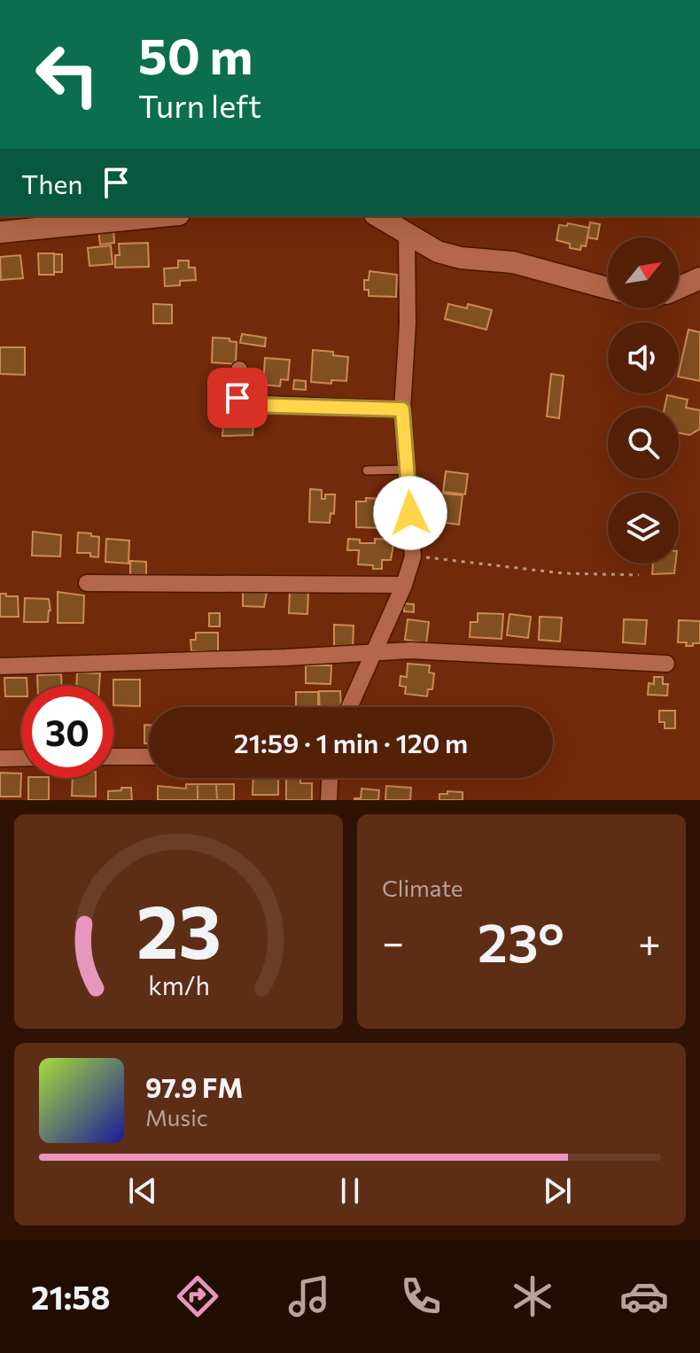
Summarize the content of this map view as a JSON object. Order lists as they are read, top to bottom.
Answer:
{
  "north": "top right",
  "page": {
    "turn": ["50 m", "Turn left"],
    "then": "Then",
    "limit": "30",
    "trip": "21:59 · 1 min · 120 m",
    "tile": "Climate",
    "heat": ["−", "23°", "+"],
    "song": ["97.9 FM", "Music"],
    "tabs": "21:58",
    "gauge": ["23", "km/h"]
  }
}
